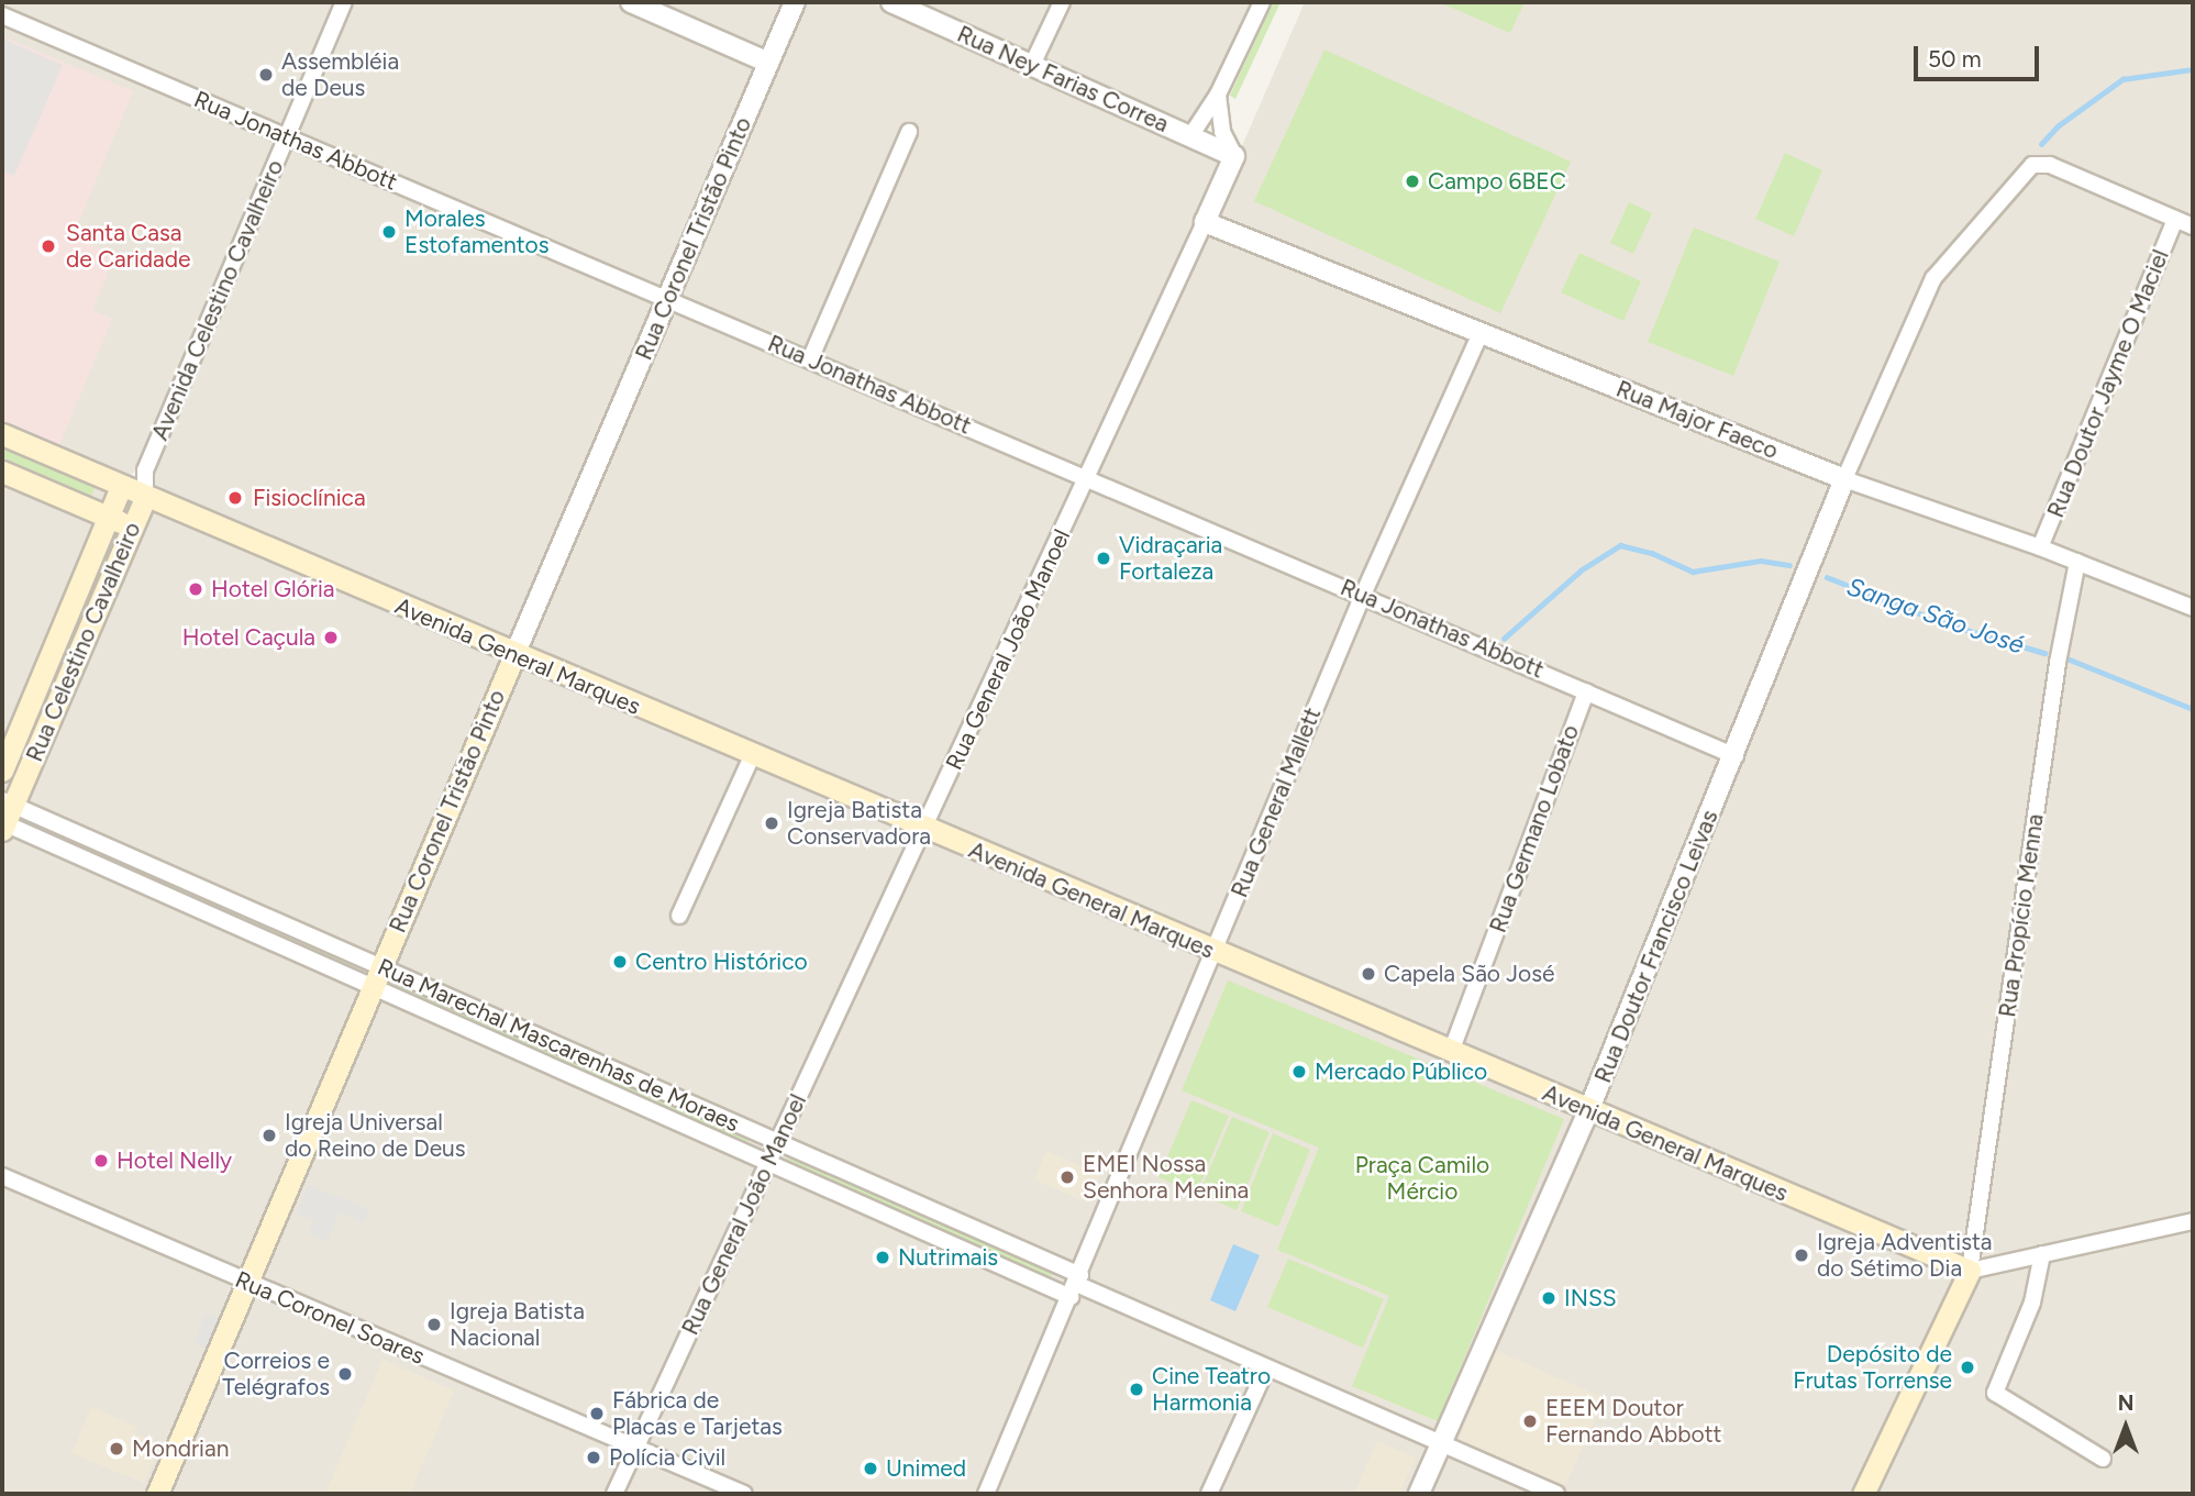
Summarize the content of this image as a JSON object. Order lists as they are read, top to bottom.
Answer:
{
  "streets": {
    "main road": ["Rua Coronel Tristão Pinto", "Rua Celestino Cavalheiro", "Avenida General Marques"],
    "street": [
      "Rua Ney Farias Correa",
      "Rua Jonathas Abbott",
      "Avenida Celestino Cavalheiro",
      "Rua Doutor Jayme O Maciel",
      "Rua Major Faeco",
      "Rua General João Manoel",
      "Rua General Mallett",
      "Rua Germano Lobato",
      "Rua Propício Menna",
      "Rua Doutor Francisco Leivas",
      "Rua Marechal Mascarenhas de Moraes",
      "Rua Coronel Soares"
    ]
  },
  "crossings": [
    ["Rua Ney Farias Correa", "Rua General João Manoel"],
    ["Rua Jonathas Abbott", "Rua Coronel Tristão Pinto"],
    ["Rua Jonathas Abbott", "Avenida Celestino Cavalheiro"],
    ["Rua Jonathas Abbott", "Rua General João Manoel"],
    ["Rua Jonathas Abbott", "Rua General Mallett"],
    ["Rua Jonathas Abbott", "Rua Germano Lobato"],
    ["Rua Jonathas Abbott", "Rua Doutor Francisco Leivas"],
    ["Rua Coronel Tristão Pinto", "Avenida General Marques"],
    ["Rua Coronel Tristão Pinto", "Rua Marechal Mascarenhas de Moraes"],
    ["Rua Coronel Tristão Pinto", "Rua Coronel Soares"],
    ["Avenida Celestino Cavalheiro", "Rua Celestino Cavalheiro"],
    ["Avenida Celestino Cavalheiro", "Avenida General Marques"],
    ["Rua Doutor Jayme O Maciel", "Rua Major Faeco"],
    ["Rua Major Faeco", "Rua General João Manoel"],
    ["Rua Major Faeco", "Rua General Mallett"],
    ["Rua Major Faeco", "Rua Propício Menna"],
    ["Rua Major Faeco", "Rua Doutor Francisco Leivas"],
    ["Rua Celestino Cavalheiro", "Avenida General Marques"],
    ["Rua Celestino Cavalheiro", "Rua Marechal Mascarenhas de Moraes"],
    ["Rua General João Manoel", "Avenida General Marques"],
    ["Rua General João Manoel", "Rua Marechal Mascarenhas de Moraes"],
    ["Rua General João Manoel", "Rua Coronel Soares"],
    ["Avenida General Marques", "Rua General Mallett"],
    ["Avenida General Marques", "Rua Germano Lobato"],
    ["Avenida General Marques", "Rua Propício Menna"],
    ["Avenida General Marques", "Rua Doutor Francisco Leivas"],
    ["Rua General Mallett", "Rua Marechal Mascarenhas de Moraes"],
    ["Rua Doutor Francisco Leivas", "Rua Marechal Mascarenhas de Moraes"]
  ],
  "water": ["Sanga São José"],
  "parks": ["Praça Camilo Mércio"],
  "places": [
    "Assembléia de Deus",
    "Campo 6BEC",
    "Morales Estofamentos",
    "Santa Casa de Caridade",
    "Fisioclínica",
    "Vidraçaria Fortaleza",
    "Hotel Glória",
    "Hotel Caçula",
    "Igreja Batista Conservadora",
    "Centro Histórico",
    "Capela São José",
    "Mercado Público",
    "Igreja Universal do Reino de Deus",
    "Hotel Nelly",
    "EMEI Nossa Senhora Menina",
    "Igreja Adventista do Sétimo Dia",
    "Nutrimais",
    "INSS",
    "Igreja Batista Nacional",
    "Depósito de Frutas Torrense",
    "Correios e Telégrafos",
    "Cine Teatro Harmonia",
    "Fábrica de Placas e Tarjetas",
    "EEEM Doutor Fernando Abbott",
    "Mondrian",
    "Polícia Civil",
    "Unimed"
  ],
  "scale_bar": "50 m",
  "north": "top"
}
